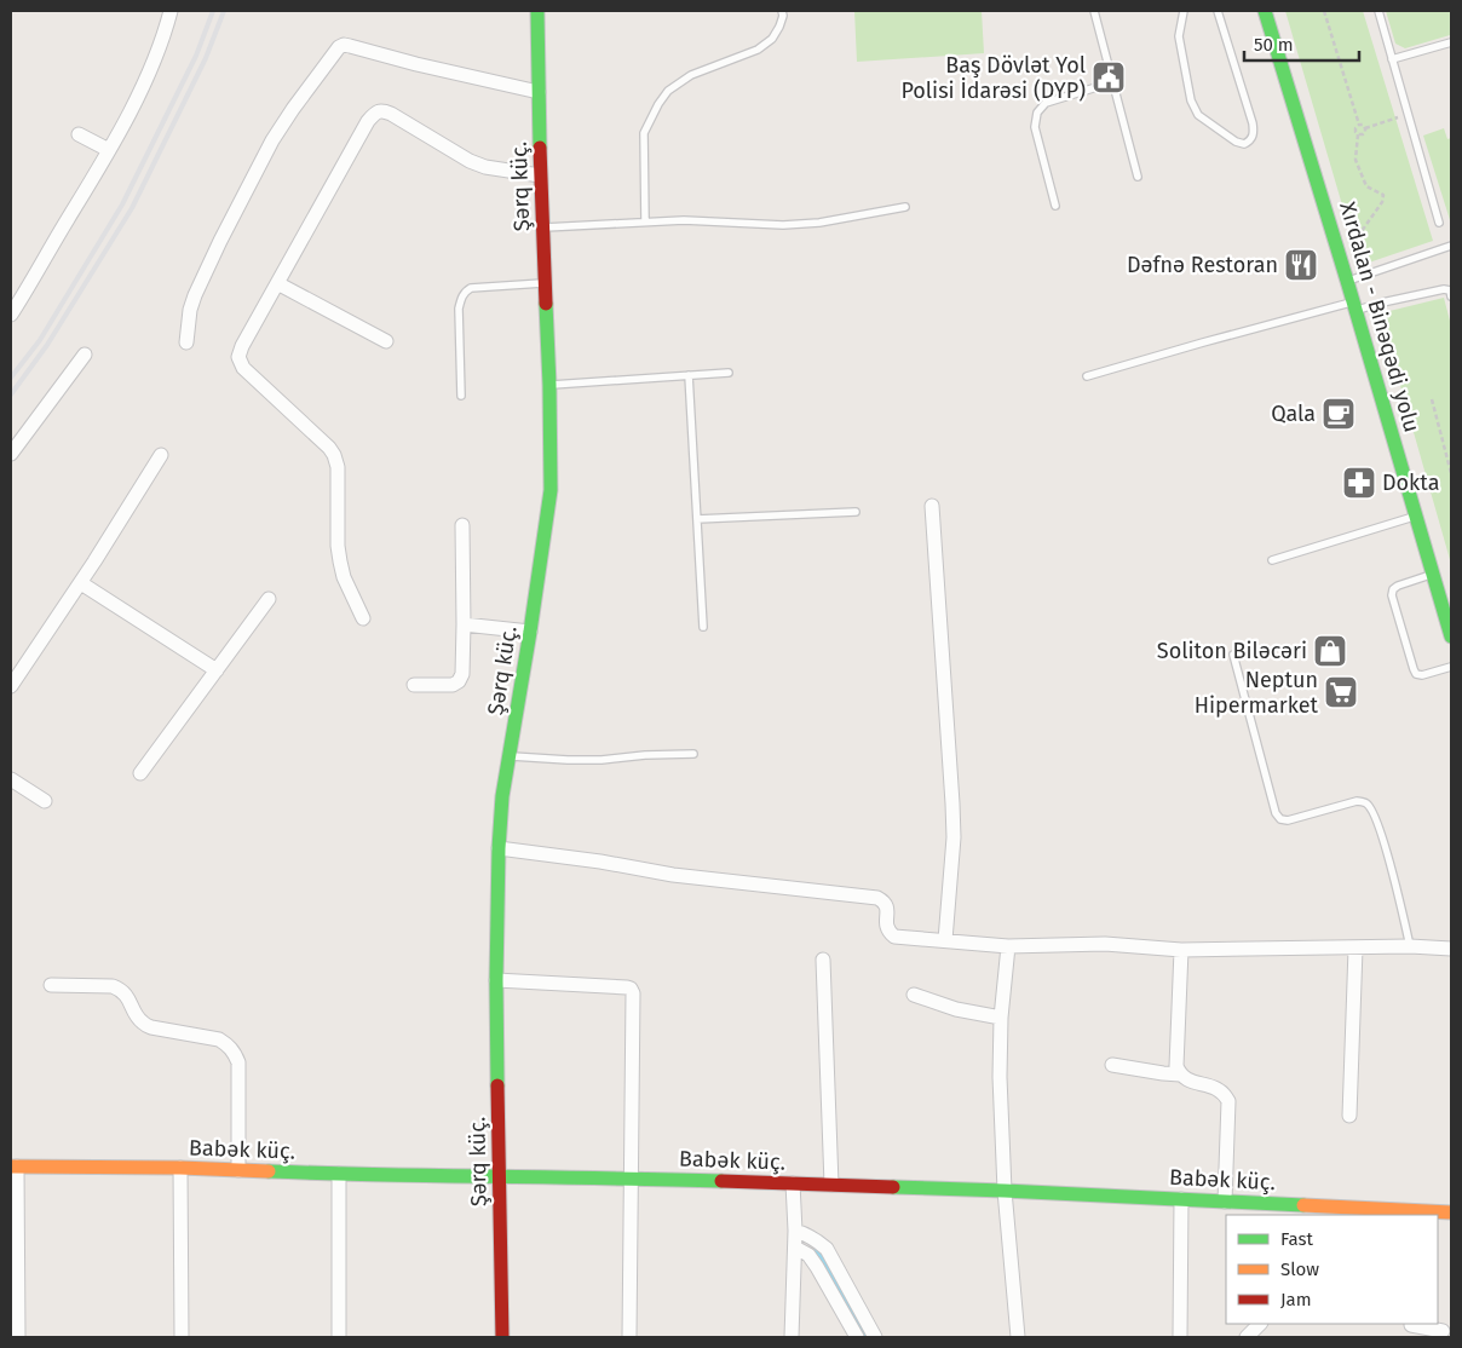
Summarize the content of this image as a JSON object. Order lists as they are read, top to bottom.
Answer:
{
  "streets": {
    "main road": ["Şərq küç.", "Xırdalan - Binəqədi yolu", "Babək küç."]
  },
  "crossings": [
    ["Şərq küç.", "Babək küç."]
  ],
  "places": {
    "public building": ["Baş Dövlət Yol Polisi İdarəsi (DYP)"],
    "restaurant": ["Dəfnə Restoran"],
    "cafe": ["Qala"],
    "pharmacy": ["Dokta"],
    "shop": ["Soliton Biləcəri"],
    "supermarket": ["Neptun Hipermarket"]
  },
  "legend": ["Fast", "Slow", "Jam"],
  "scale_bar": "50 m"
}
